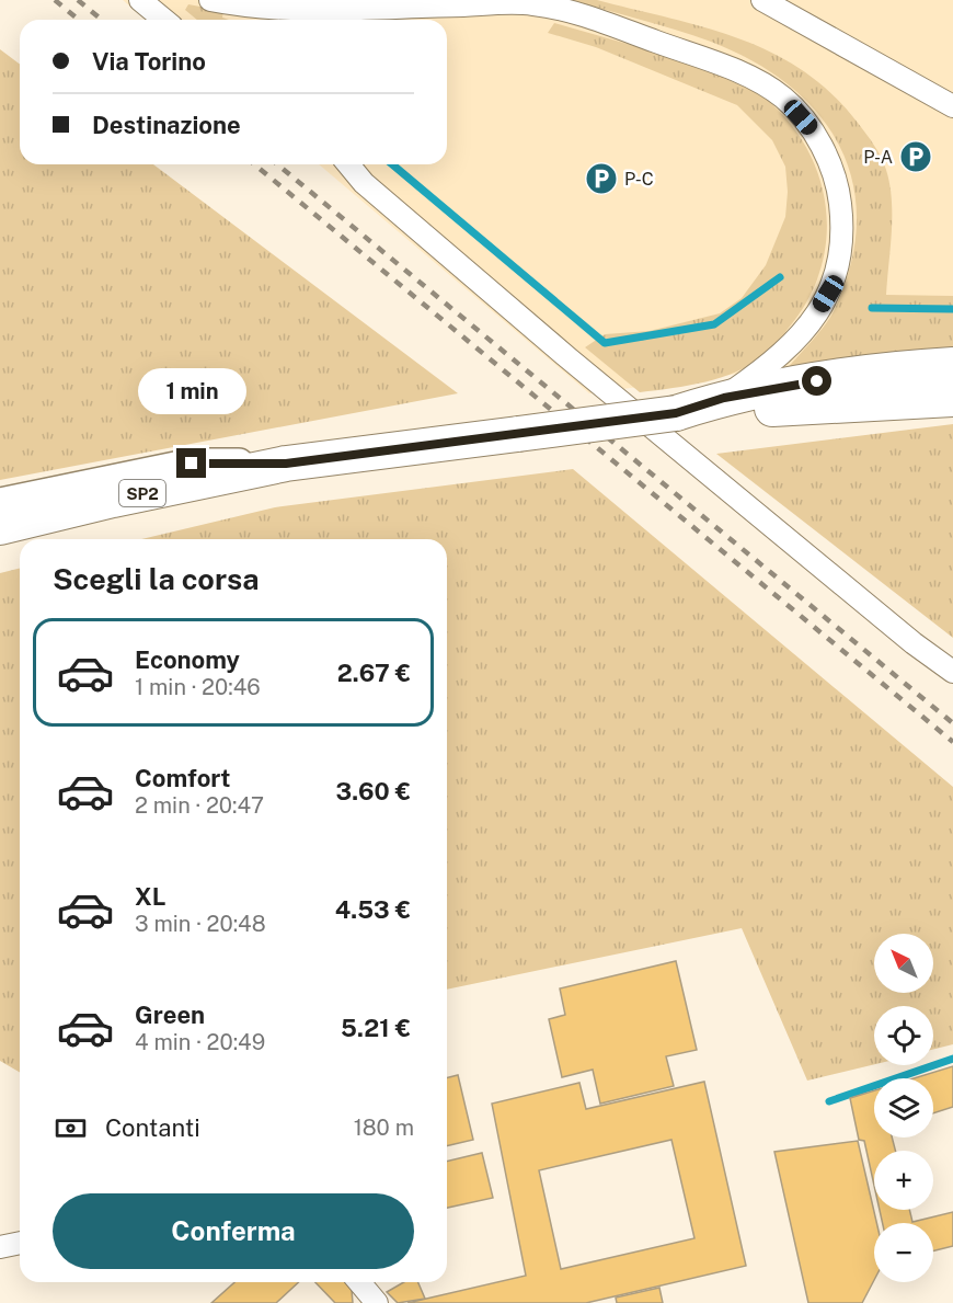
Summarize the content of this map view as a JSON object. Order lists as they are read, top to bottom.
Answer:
{
  "streets": {
    "main road": ["SP2"]
  },
  "places": {
    "parking": ["P-A", "P-C"]
  },
  "north": "top left",
  "page": {
    "banner": ["Via Torino", "Destinazione"],
    "bubble": "1 min",
    "heading": "Scegli la corsa",
    "list": [
      {
        "name": "Economy",
        "note": "1 min · 20:46",
        "value": "2.67 €"
      },
      {
        "name": "Comfort",
        "note": "2 min · 20:47",
        "value": "3.60 €"
      },
      {
        "name": "XL",
        "note": "3 min · 20:48",
        "value": "4.53 €"
      },
      {
        "name": "Green",
        "note": "4 min · 20:49",
        "value": "5.21 €"
      }
    ],
    "map_buttons": ["+", "−"],
    "pay": ["Contanti", "180 m"],
    "buttons": "Conferma"
  }
}
